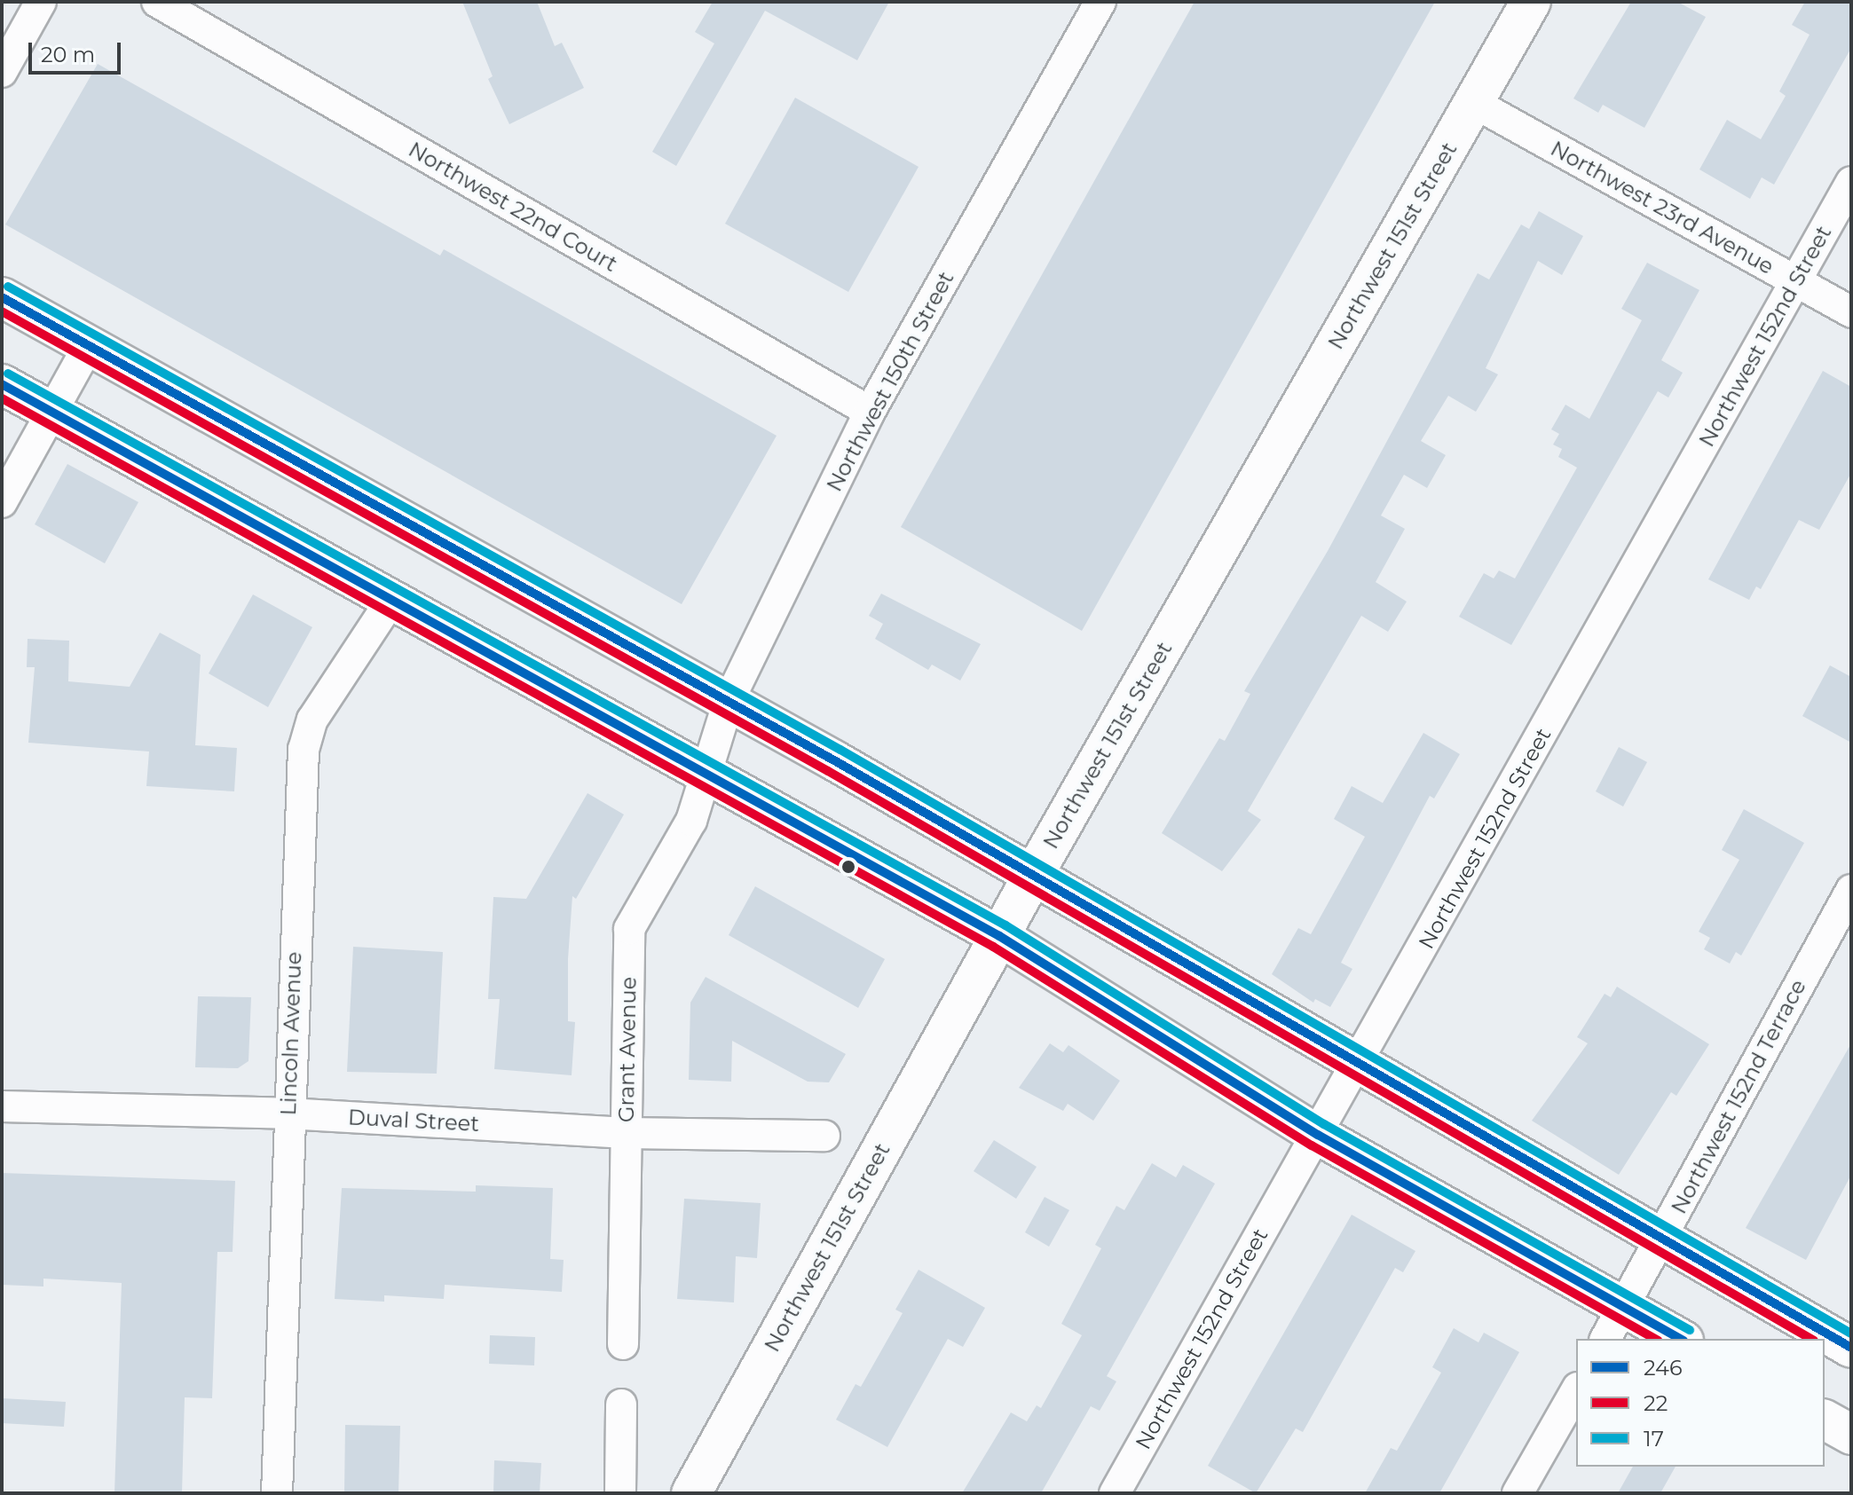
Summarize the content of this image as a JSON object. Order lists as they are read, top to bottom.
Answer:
{
  "streets": {
    "main road": ["Northwest 151st Street"],
    "street": [
      "Northwest 22nd Court",
      "Northwest 23rd Avenue",
      "Northwest 152nd Street",
      "Northwest 150th Street",
      "Lincoln Avenue",
      "Grant Avenue",
      "Northwest 152nd Terrace",
      "Duval Street"
    ]
  },
  "crossings": [
    ["Northwest 22nd Court", "Northwest 150th Street"],
    ["Northwest 23rd Avenue", "Northwest 151st Street"],
    ["Northwest 23rd Avenue", "Northwest 152nd Street"],
    ["Northwest 150th Street", "Grant Avenue"],
    ["Lincoln Avenue", "Duval Street"],
    ["Grant Avenue", "Duval Street"]
  ],
  "lines": ["transit line 17", "transit line 246", "transit line 22"],
  "legend": ["246", "22", "17"],
  "scale_bar": "20 m"
}
